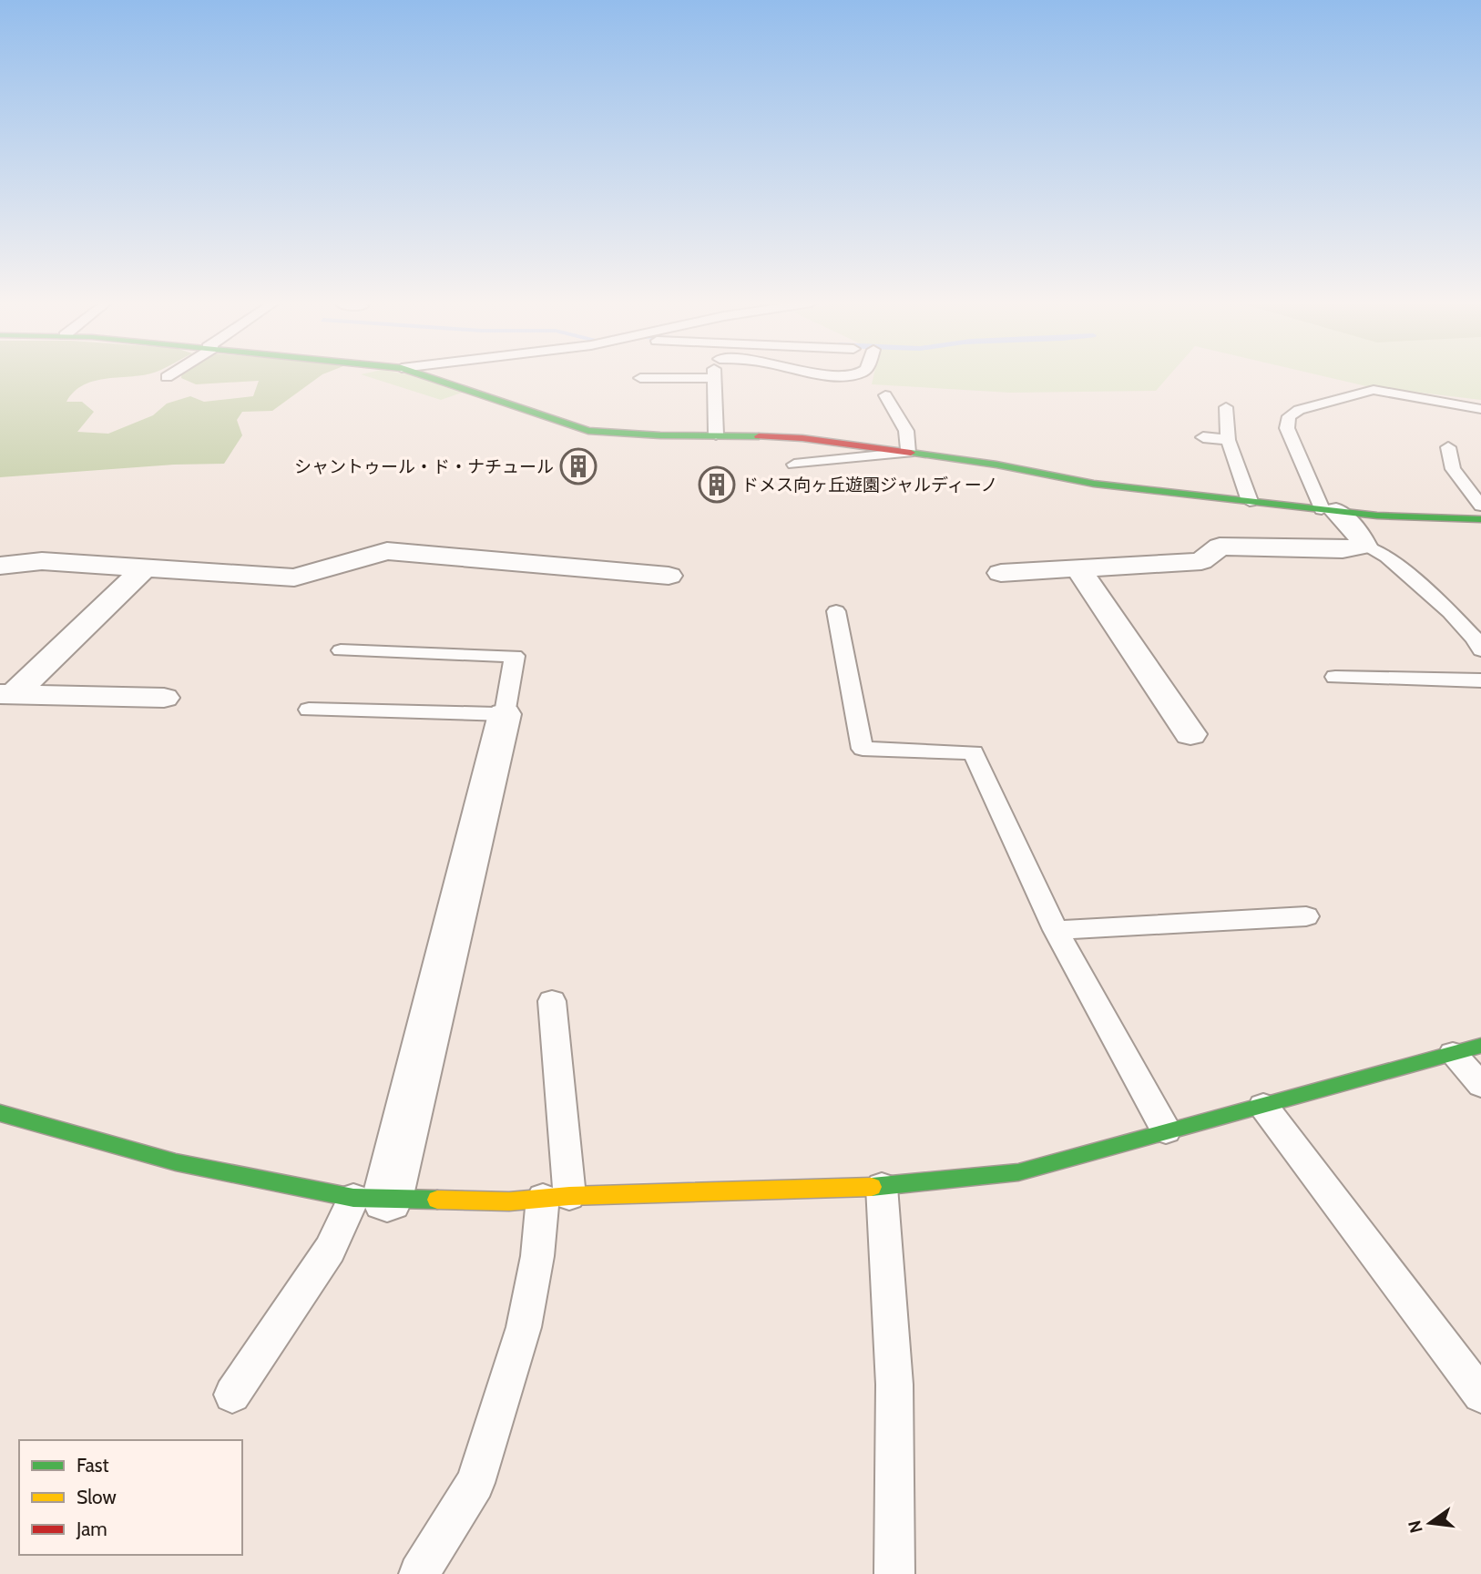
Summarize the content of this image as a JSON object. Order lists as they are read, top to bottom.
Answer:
{
  "places": {
    "building": ["シャントゥール・ド・ナチュール", "ドメス向ヶ丘遊園ジャルディーノ"]
  },
  "legend": ["Fast", "Slow", "Jam"],
  "north": "left"
}
